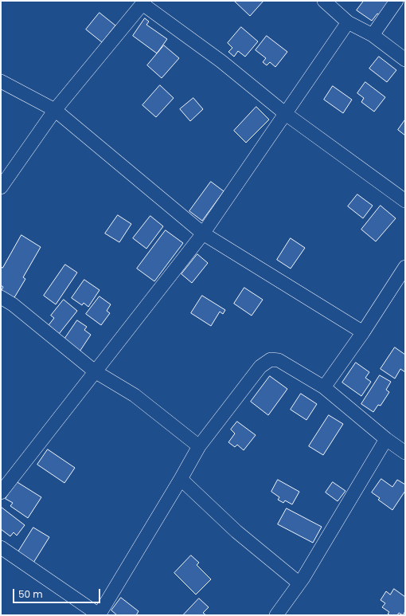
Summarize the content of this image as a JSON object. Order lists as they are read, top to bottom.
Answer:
{
  "scale_bar": "50 m"
}
